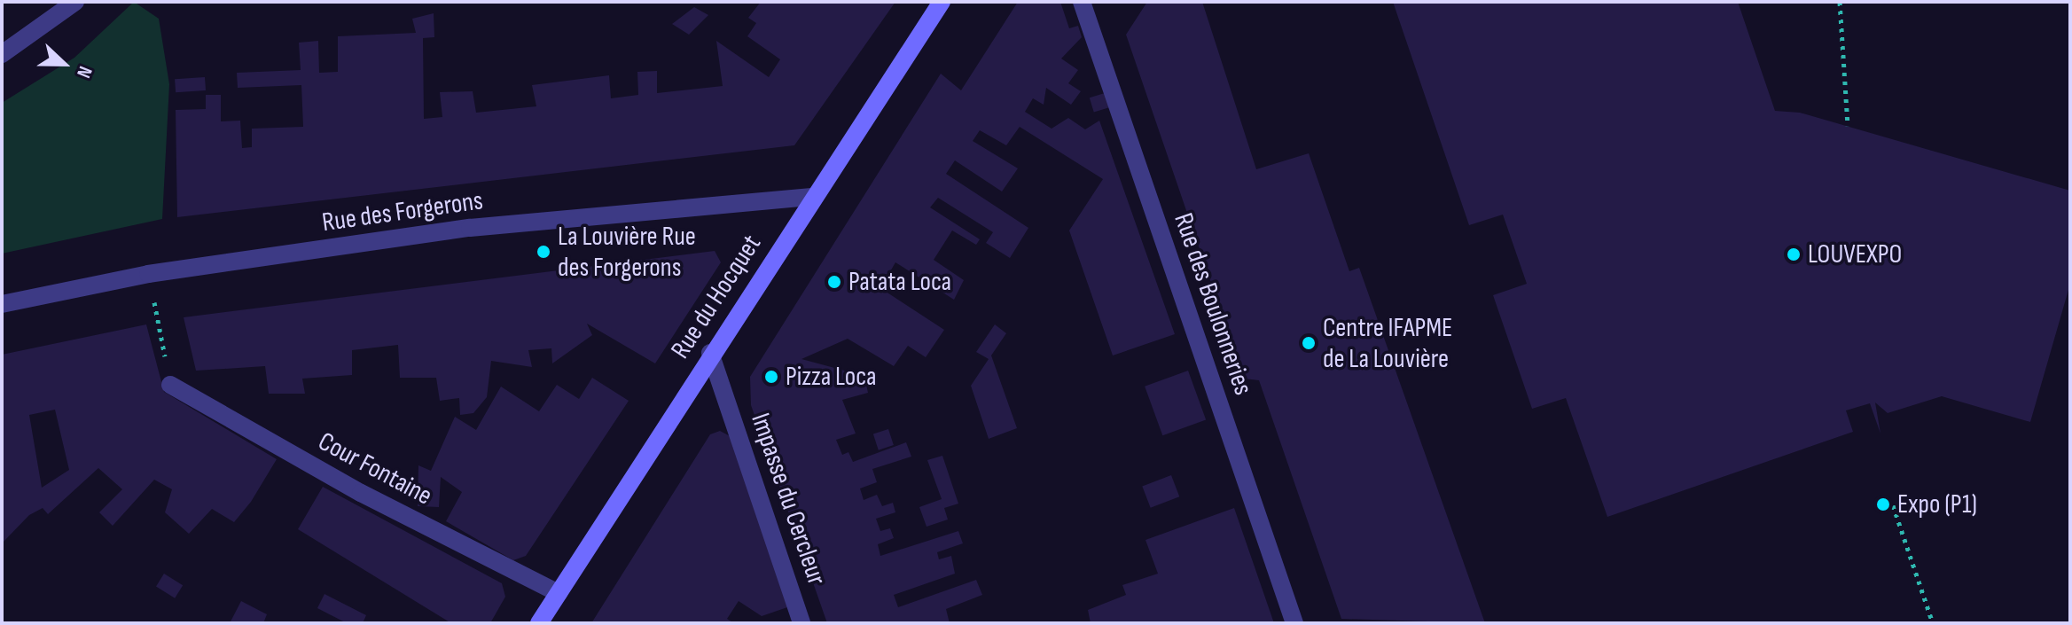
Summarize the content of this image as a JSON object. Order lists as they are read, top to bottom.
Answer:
{
  "streets": {
    "street": [
      "Rue des Forgerons",
      "Rue du Hocquet",
      "Rue des Boulonneries",
      "Cour Fontaine",
      "Impasse du Cercleur"
    ]
  },
  "crossings": [
    ["Rue des Forgerons", "Rue du Hocquet"],
    ["Rue du Hocquet", "Cour Fontaine"],
    ["Rue du Hocquet", "Impasse du Cercleur"]
  ],
  "places": [
    "La Louvière Rue des Forgerons",
    "LOUVEXPO",
    "Patata Loca",
    "Centre IFAPME de La Louvière",
    "Pizza Loca",
    "Expo (P1)"
  ],
  "north": "right"
}
